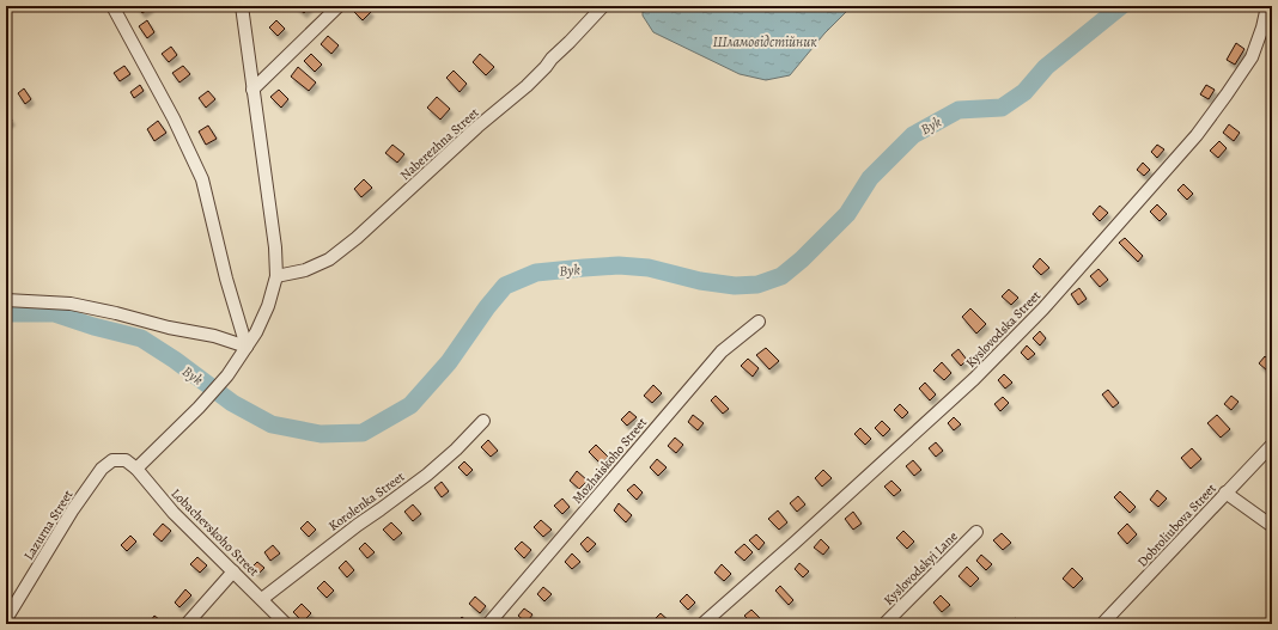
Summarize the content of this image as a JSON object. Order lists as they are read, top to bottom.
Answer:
{
  "streets": {
    "street": [
      "Naberezhna Street",
      "Kyslovodska Street",
      "Mozhaiskoho Street",
      "Korolenka Street",
      "Lazurna Street",
      "Dobroliubova Street",
      "Lobachevskoho Street",
      "Kyslovodskyi Lane"
    ]
  },
  "crossings": [
    ["Korolenka Street", "Lobachevskoho Street"],
    ["Lazurna Street", "Lobachevskoho Street"]
  ],
  "water": ["Шламовідстійник", "Byk"]
}
